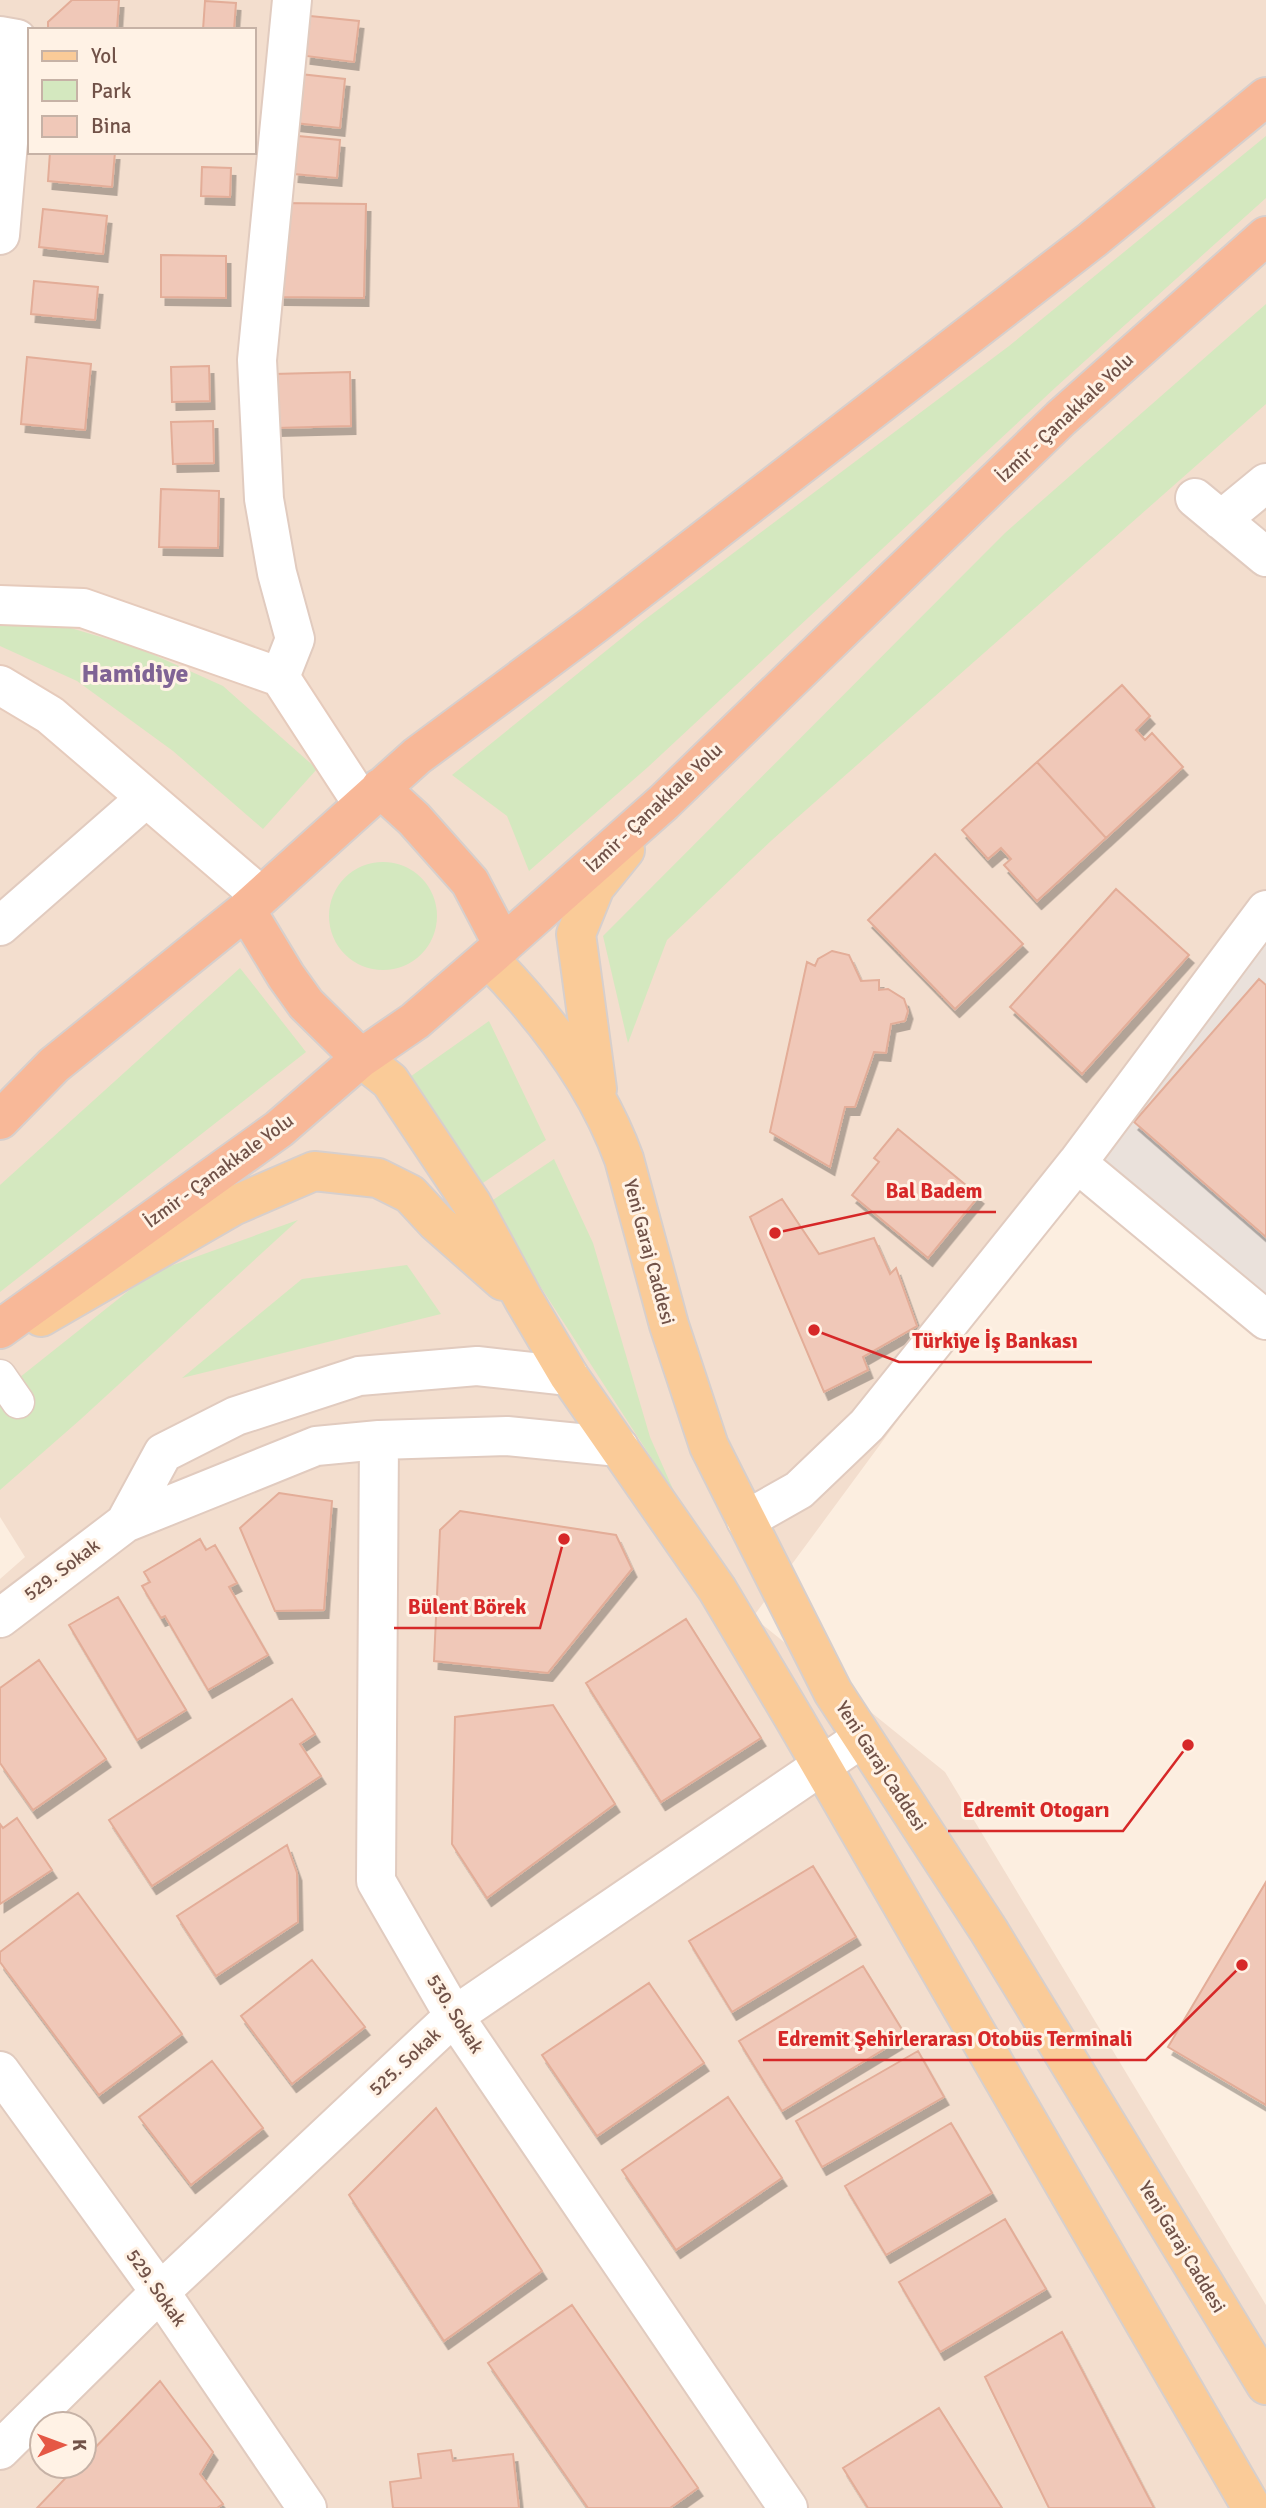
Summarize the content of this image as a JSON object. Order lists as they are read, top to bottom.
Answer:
{
  "streets": {
    "highway": ["İzmir - Çanakkale Yolu"],
    "main road": ["Yeni Garaj Caddesi"],
    "street": ["529. Sokak", "530. Sokak", "525. Sokak"]
  },
  "crossings": [
    ["Yeni Garaj Caddesi", "525. Sokak"],
    ["529. Sokak", "525. Sokak"],
    ["530. Sokak", "525. Sokak"]
  ],
  "districts": ["Hamidiye"],
  "places": [
    "Bal Badem",
    "Türkiye İş Bankası",
    "Bülent Börek",
    "Edremit Otogarı",
    "Edremit Şehirlerarası Otobüs Terminali"
  ],
  "legend": ["Yol", "Park", "Bina"],
  "north": "right"
}
